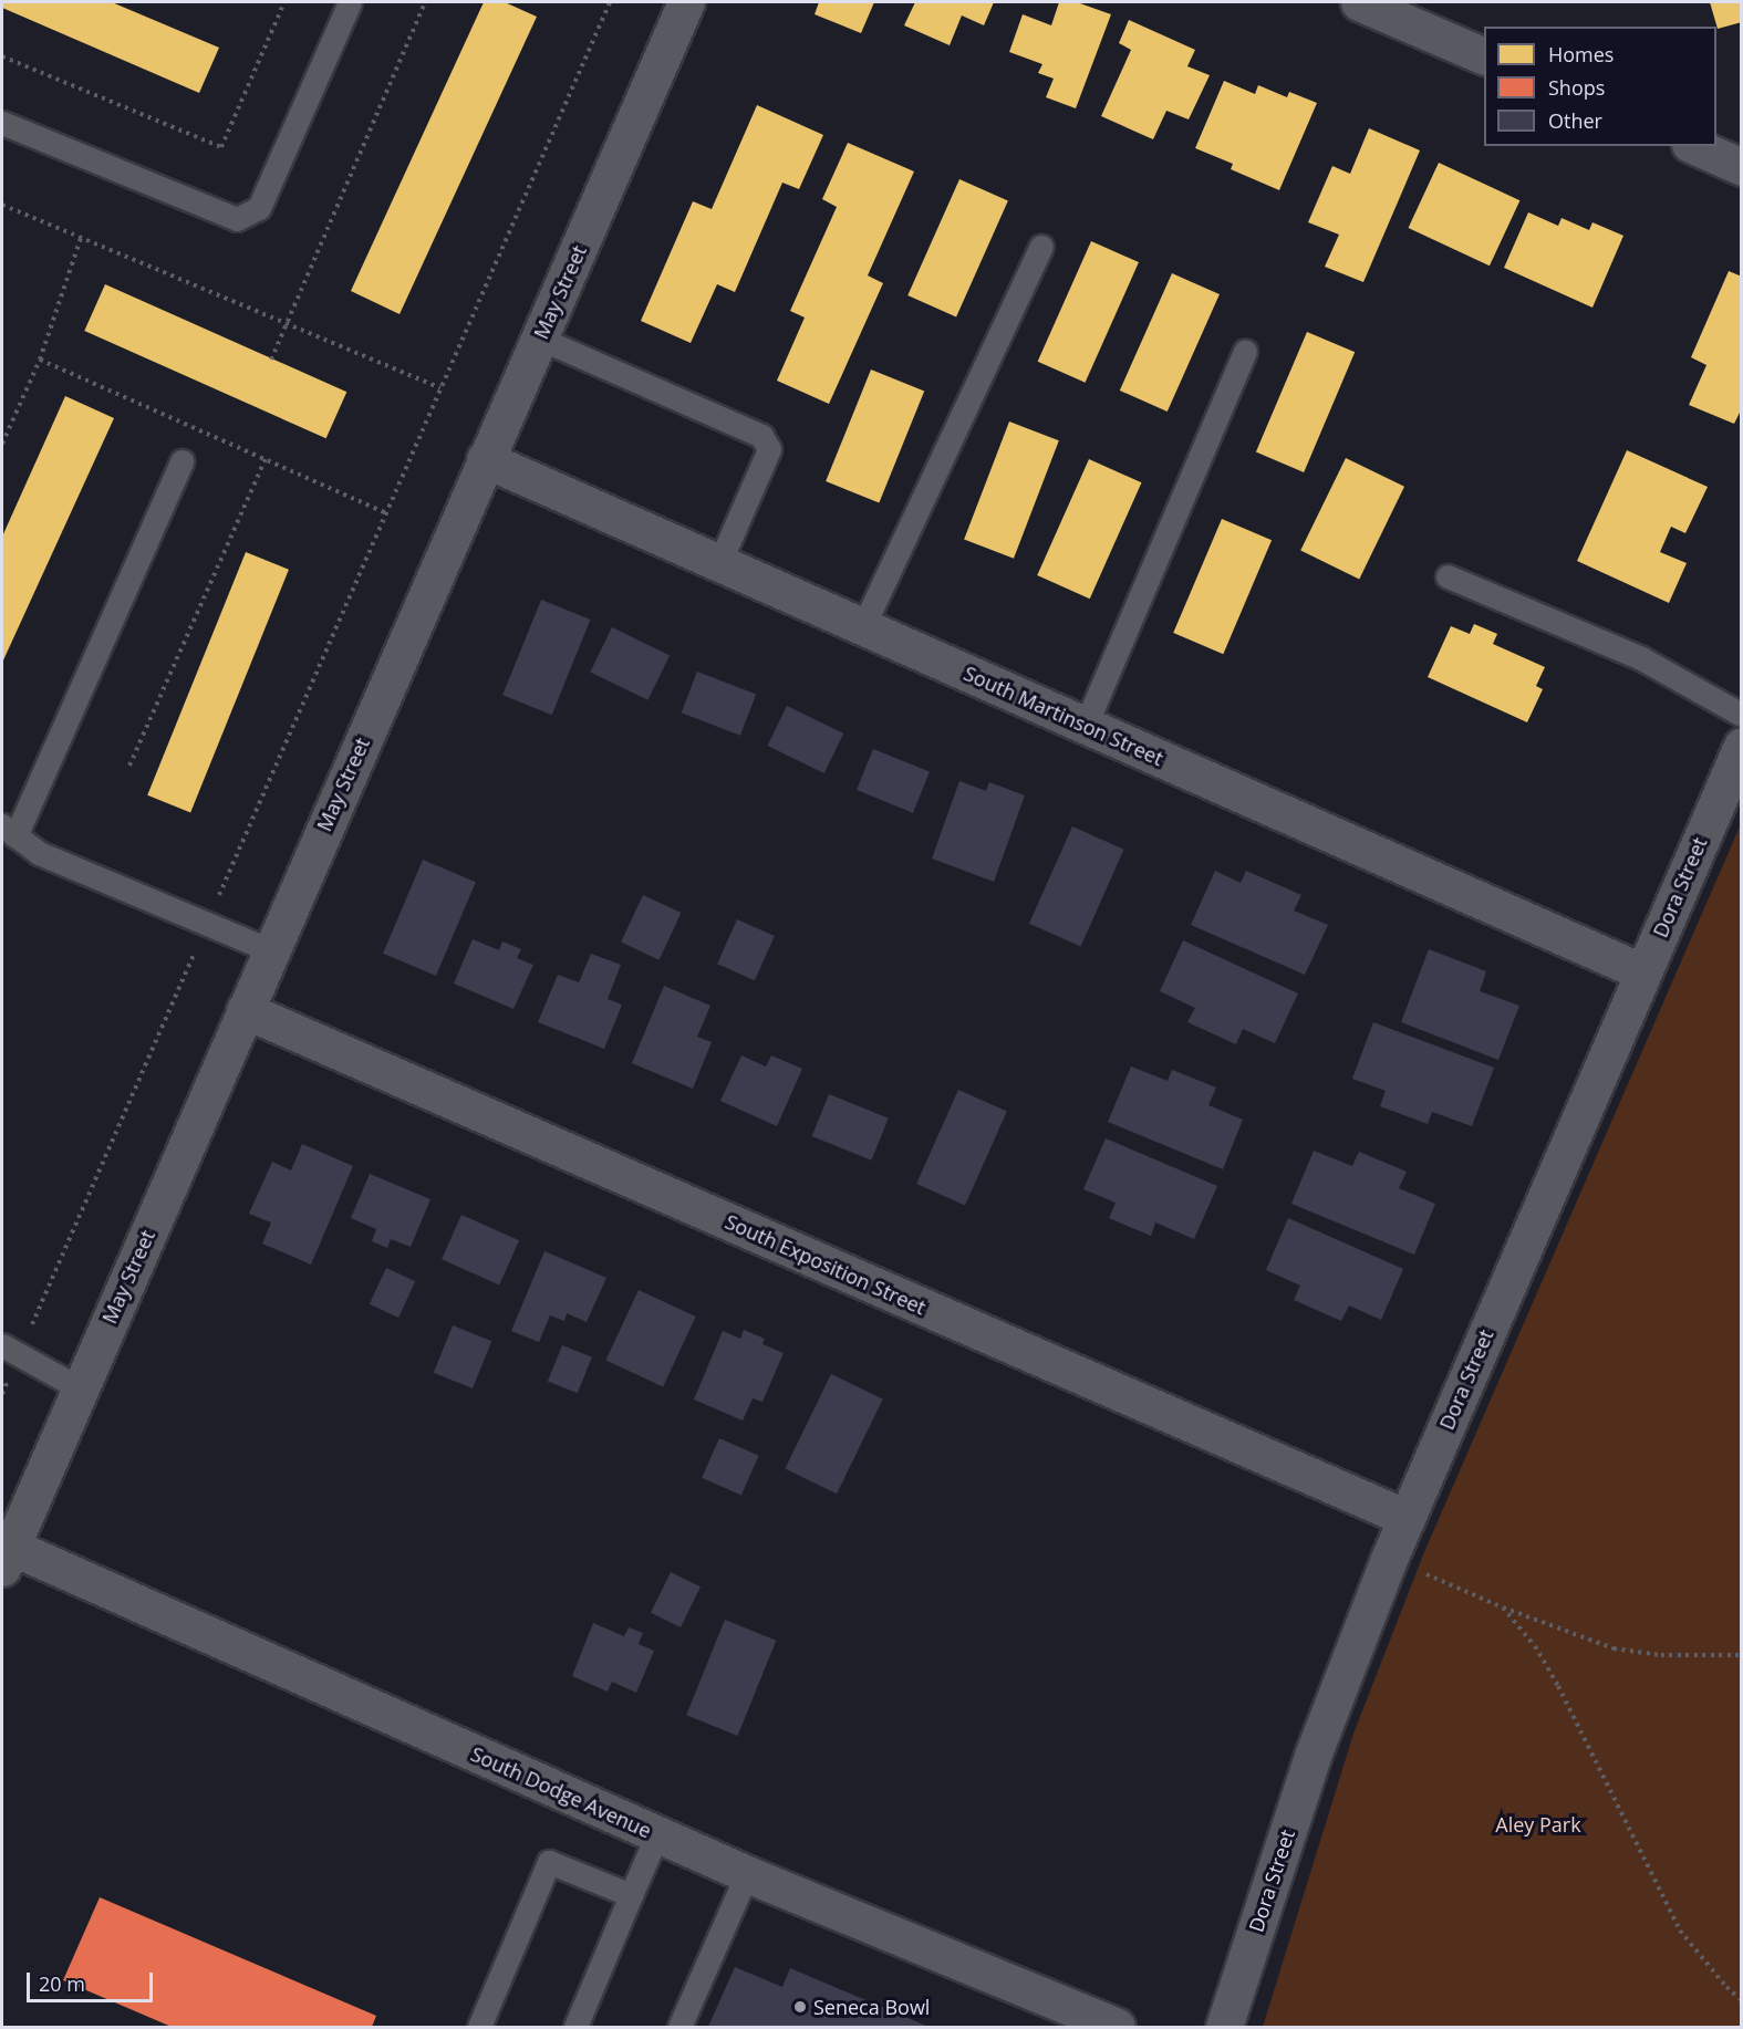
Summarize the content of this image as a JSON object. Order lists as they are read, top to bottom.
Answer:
{
  "streets": {
    "street": [
      "May Street",
      "South Martinson Street",
      "Dora Street",
      "South Exposition Street",
      "South Dodge Avenue"
    ]
  },
  "crossings": [
    ["May Street", "South Martinson Street"],
    ["May Street", "South Exposition Street"],
    ["May Street", "South Dodge Avenue"],
    ["South Martinson Street", "Dora Street"],
    ["Dora Street", "South Exposition Street"]
  ],
  "parks": ["Aley Park"],
  "places": ["Seneca Bowl"],
  "legend": ["Homes", "Shops", "Other"],
  "scale_bar": "20 m"
}
